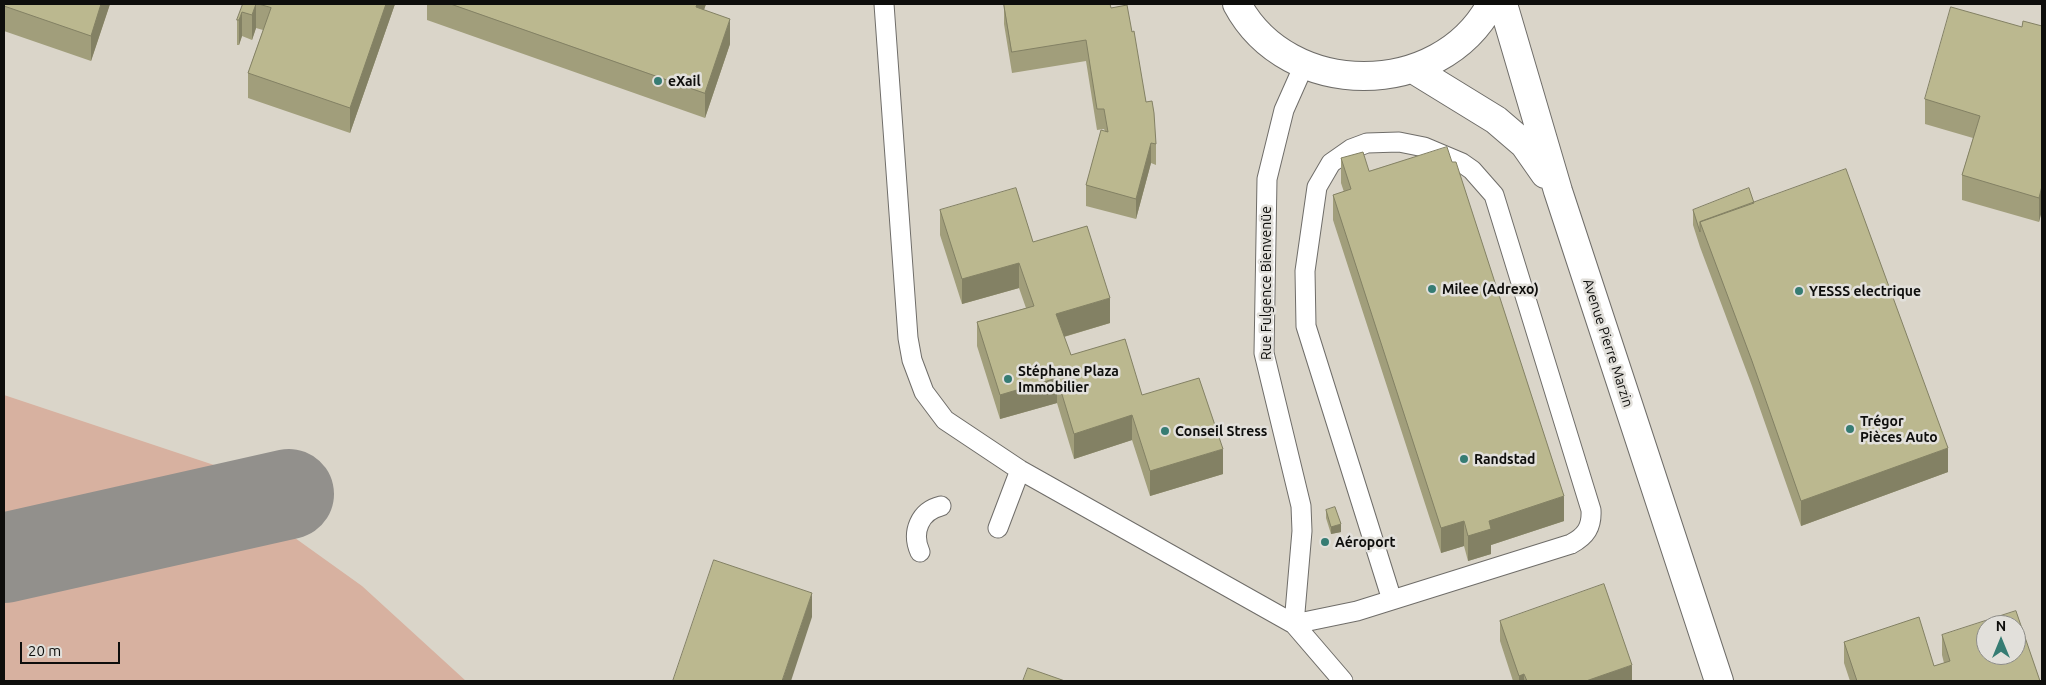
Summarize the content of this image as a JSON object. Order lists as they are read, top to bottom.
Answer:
{
  "streets": {
    "main road": ["Avenue Pierre Marzin"],
    "lane": ["Rue Fulgence Bienvenüe"]
  },
  "places": [
    "eXail",
    "Milee (Adrexo)",
    "YESSS electrique",
    "Stéphane Plaza Immobilier",
    "Trégor Pièces Auto",
    "Conseil Stress",
    "Randstad",
    "Aéroport"
  ],
  "scale_bar": "20 m",
  "north": "top"
}
